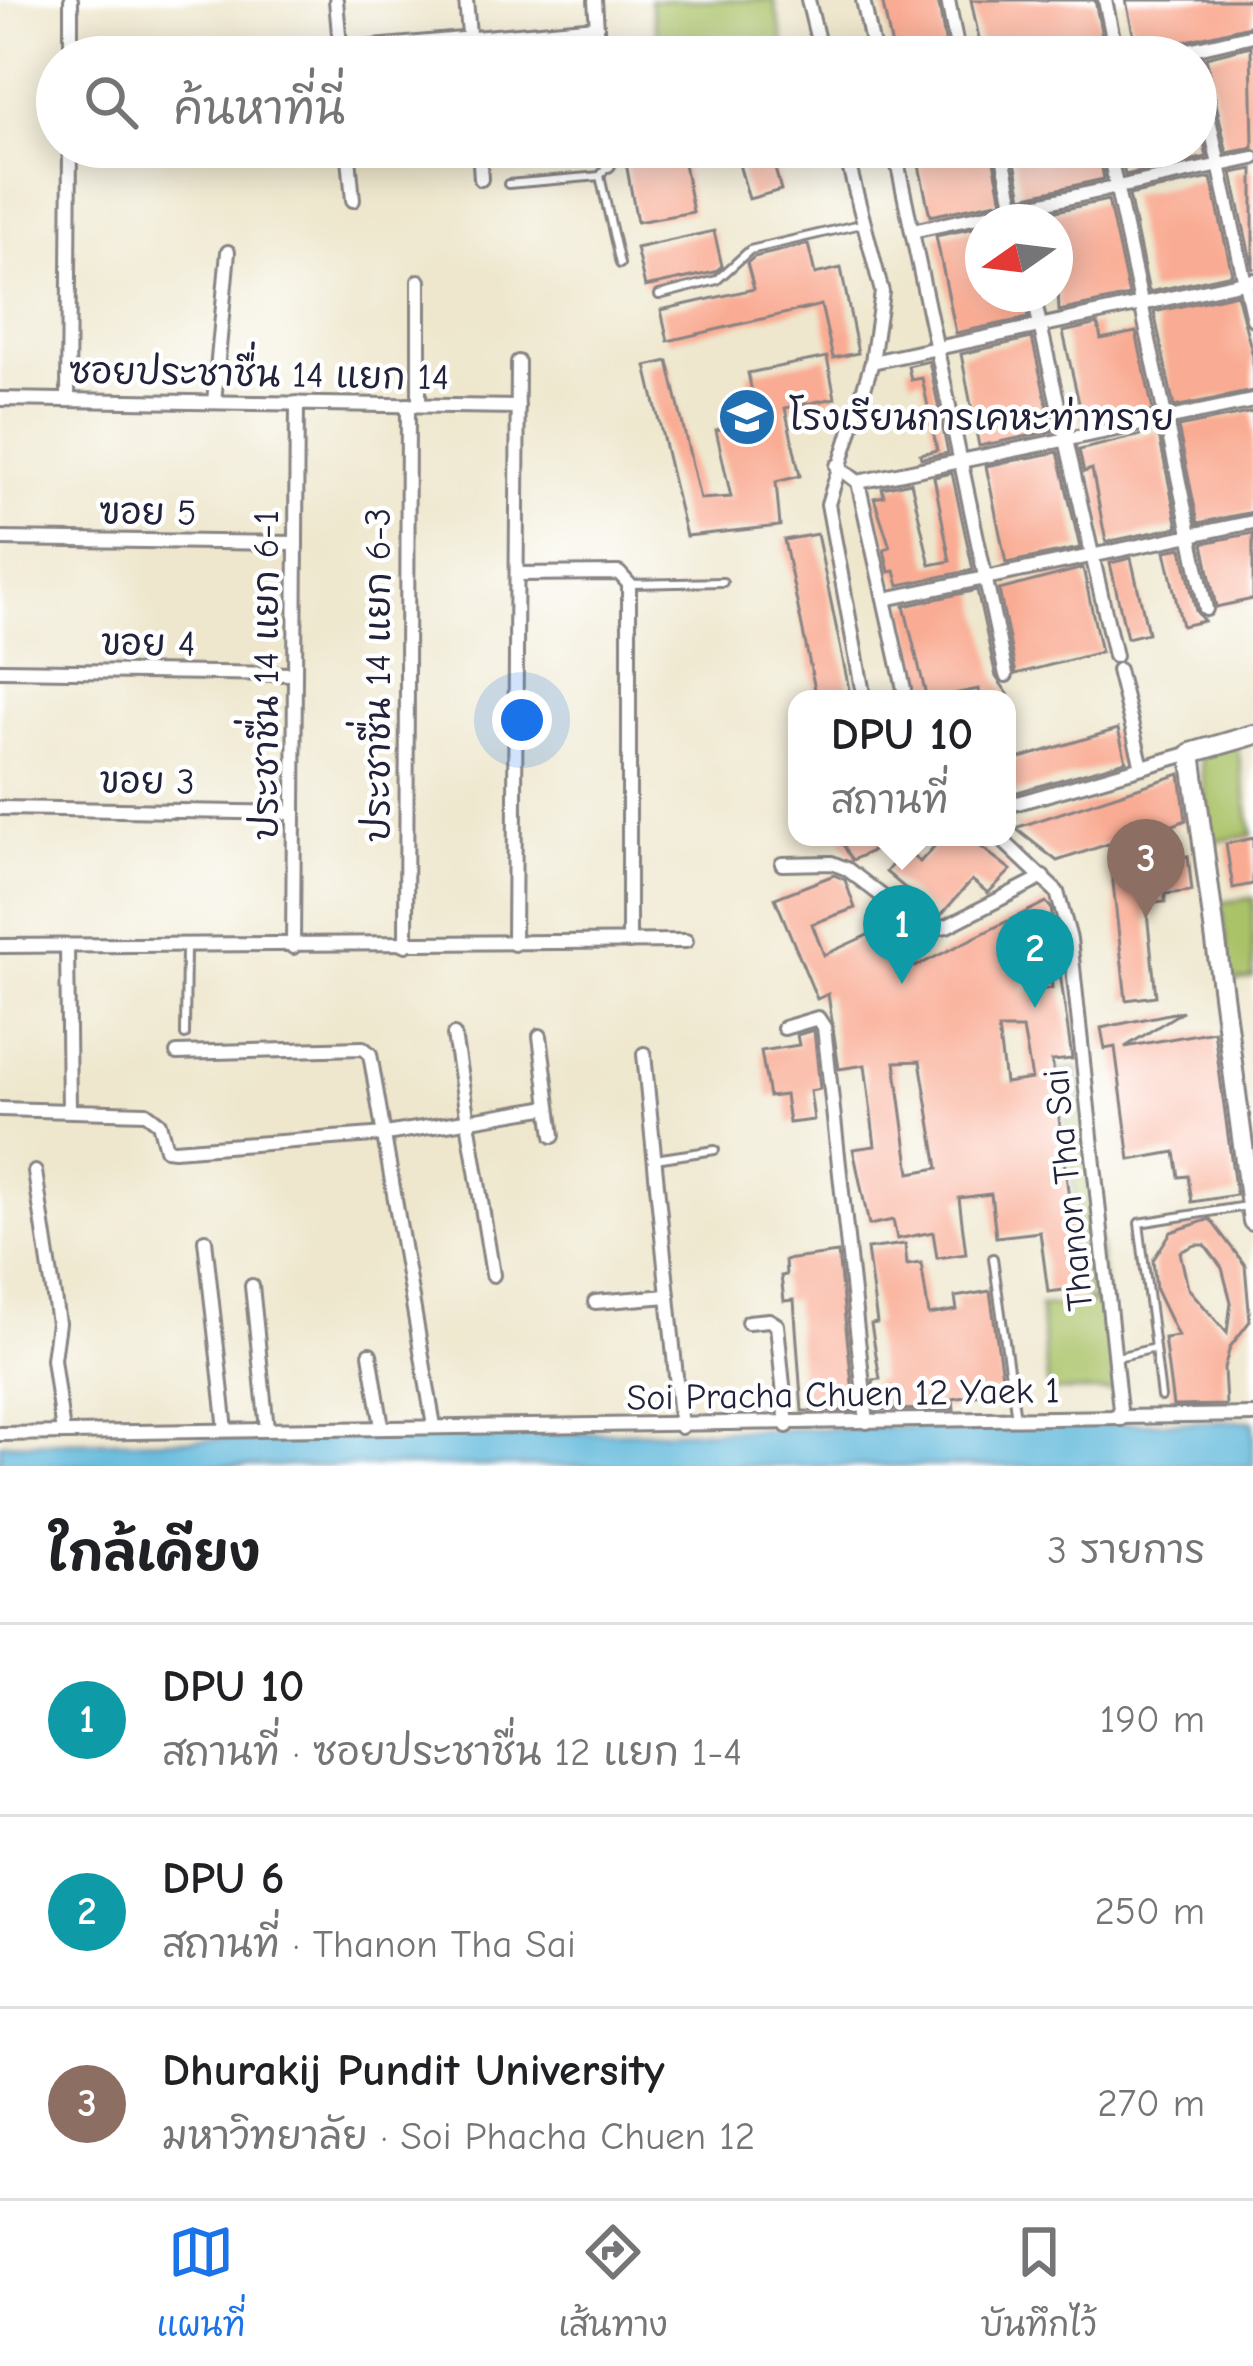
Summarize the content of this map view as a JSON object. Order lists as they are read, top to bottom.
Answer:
{
  "streets": {
    "street": [
      "ซอยประชาชื่น 14 แยก 14",
      "ฃอย 5",
      "ขอย 4",
      "ประชาชื่น 14 แยก 6-1",
      "ประชาชื่น 14 แยก 6-3",
      "ขอย 3",
      "Thanon Tha Sai",
      "Soi Pracha Chuen 12 Yaek 1"
    ]
  },
  "crossings": [
    ["ซอยประชาชื่น 14 แยก 14", "ประชาชื่น 14 แยก 6-1"],
    ["ซอยประชาชื่น 14 แยก 14", "ประชาชื่น 14 แยก 6-3"],
    ["ฃอย 5", "ประชาชื่น 14 แยก 6-1"],
    ["ขอย 4", "ประชาชื่น 14 แยก 6-1"],
    ["ประชาชื่น 14 แยก 6-1", "ขอย 3"],
    ["Thanon Tha Sai", "Soi Pracha Chuen 12 Yaek 1"]
  ],
  "places": {
    "school or university": ["โรงเรียนการเคหะท่าทราย"]
  },
  "north": "left",
  "page": {
    "search": "ค้นหาที่นี่",
    "popup": ["DPU 10", "สถานที่"],
    "pins": ["3", "1", "2"],
    "heading": ["ใกล้เคียง", "3 รายการ"],
    "list": [
      {
        "mark": "1",
        "name": "DPU 10",
        "note": "สถานที่ · ซอยประชาชื่น 12 แยก 1-4",
        "value": "190 m"
      },
      {
        "mark": "2",
        "name": "DPU 6",
        "note": "สถานที่ · Thanon Tha Sai",
        "value": "250 m"
      },
      {
        "mark": "3",
        "name": "Dhurakij Pundit University",
        "note": "มหาวิทยาลัย · Soi Phacha Chuen 12",
        "value": "270 m"
      }
    ],
    "nav": ["แผนที่", "เส้นทาง", "บันทึกไว้"]
  }
}
